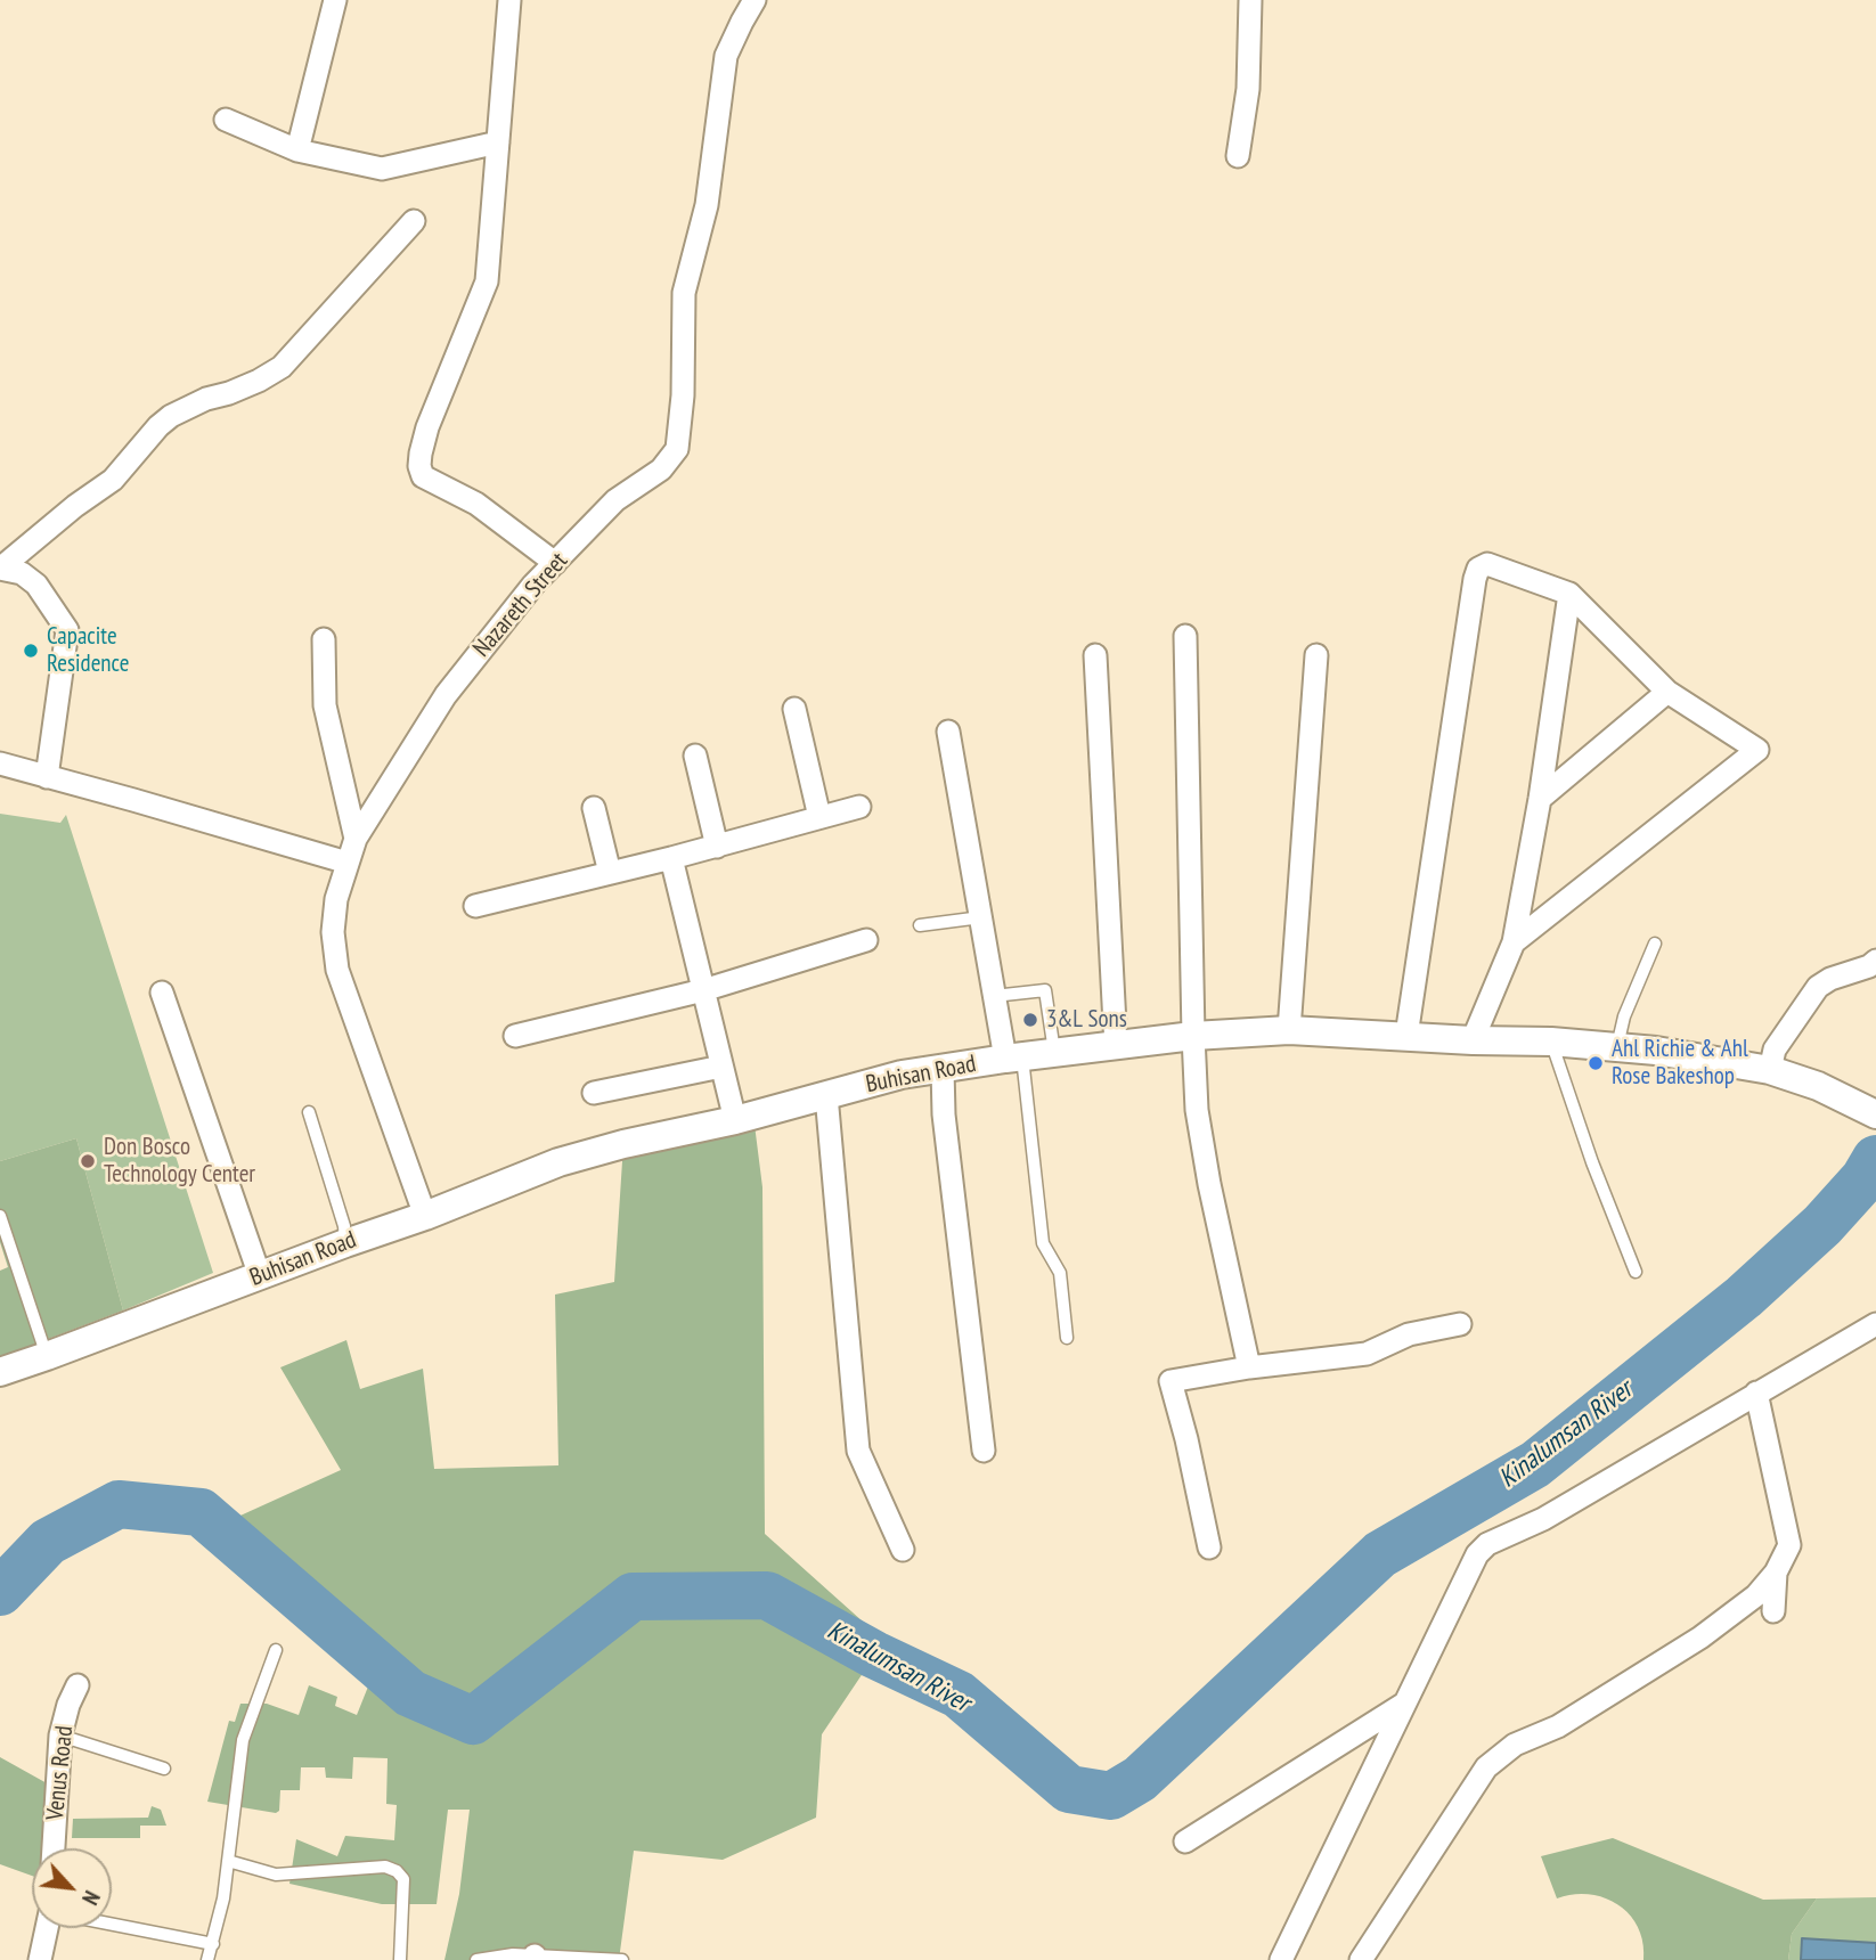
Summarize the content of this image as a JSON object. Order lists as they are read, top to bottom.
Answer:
{
  "streets": {
    "street": ["Nazareth Street", "Buhisan Road", "Venus Road"]
  },
  "crossings": [
    ["Nazareth Street", "Buhisan Road"]
  ],
  "water": ["Kinalumsan River"],
  "places": [
    "Capacite Residence",
    "3&L Sons",
    "Ahl Richie & Ahl Rose Bakeshop",
    "Don Bosco Technology Center"
  ],
  "north": "bottom right"
}
